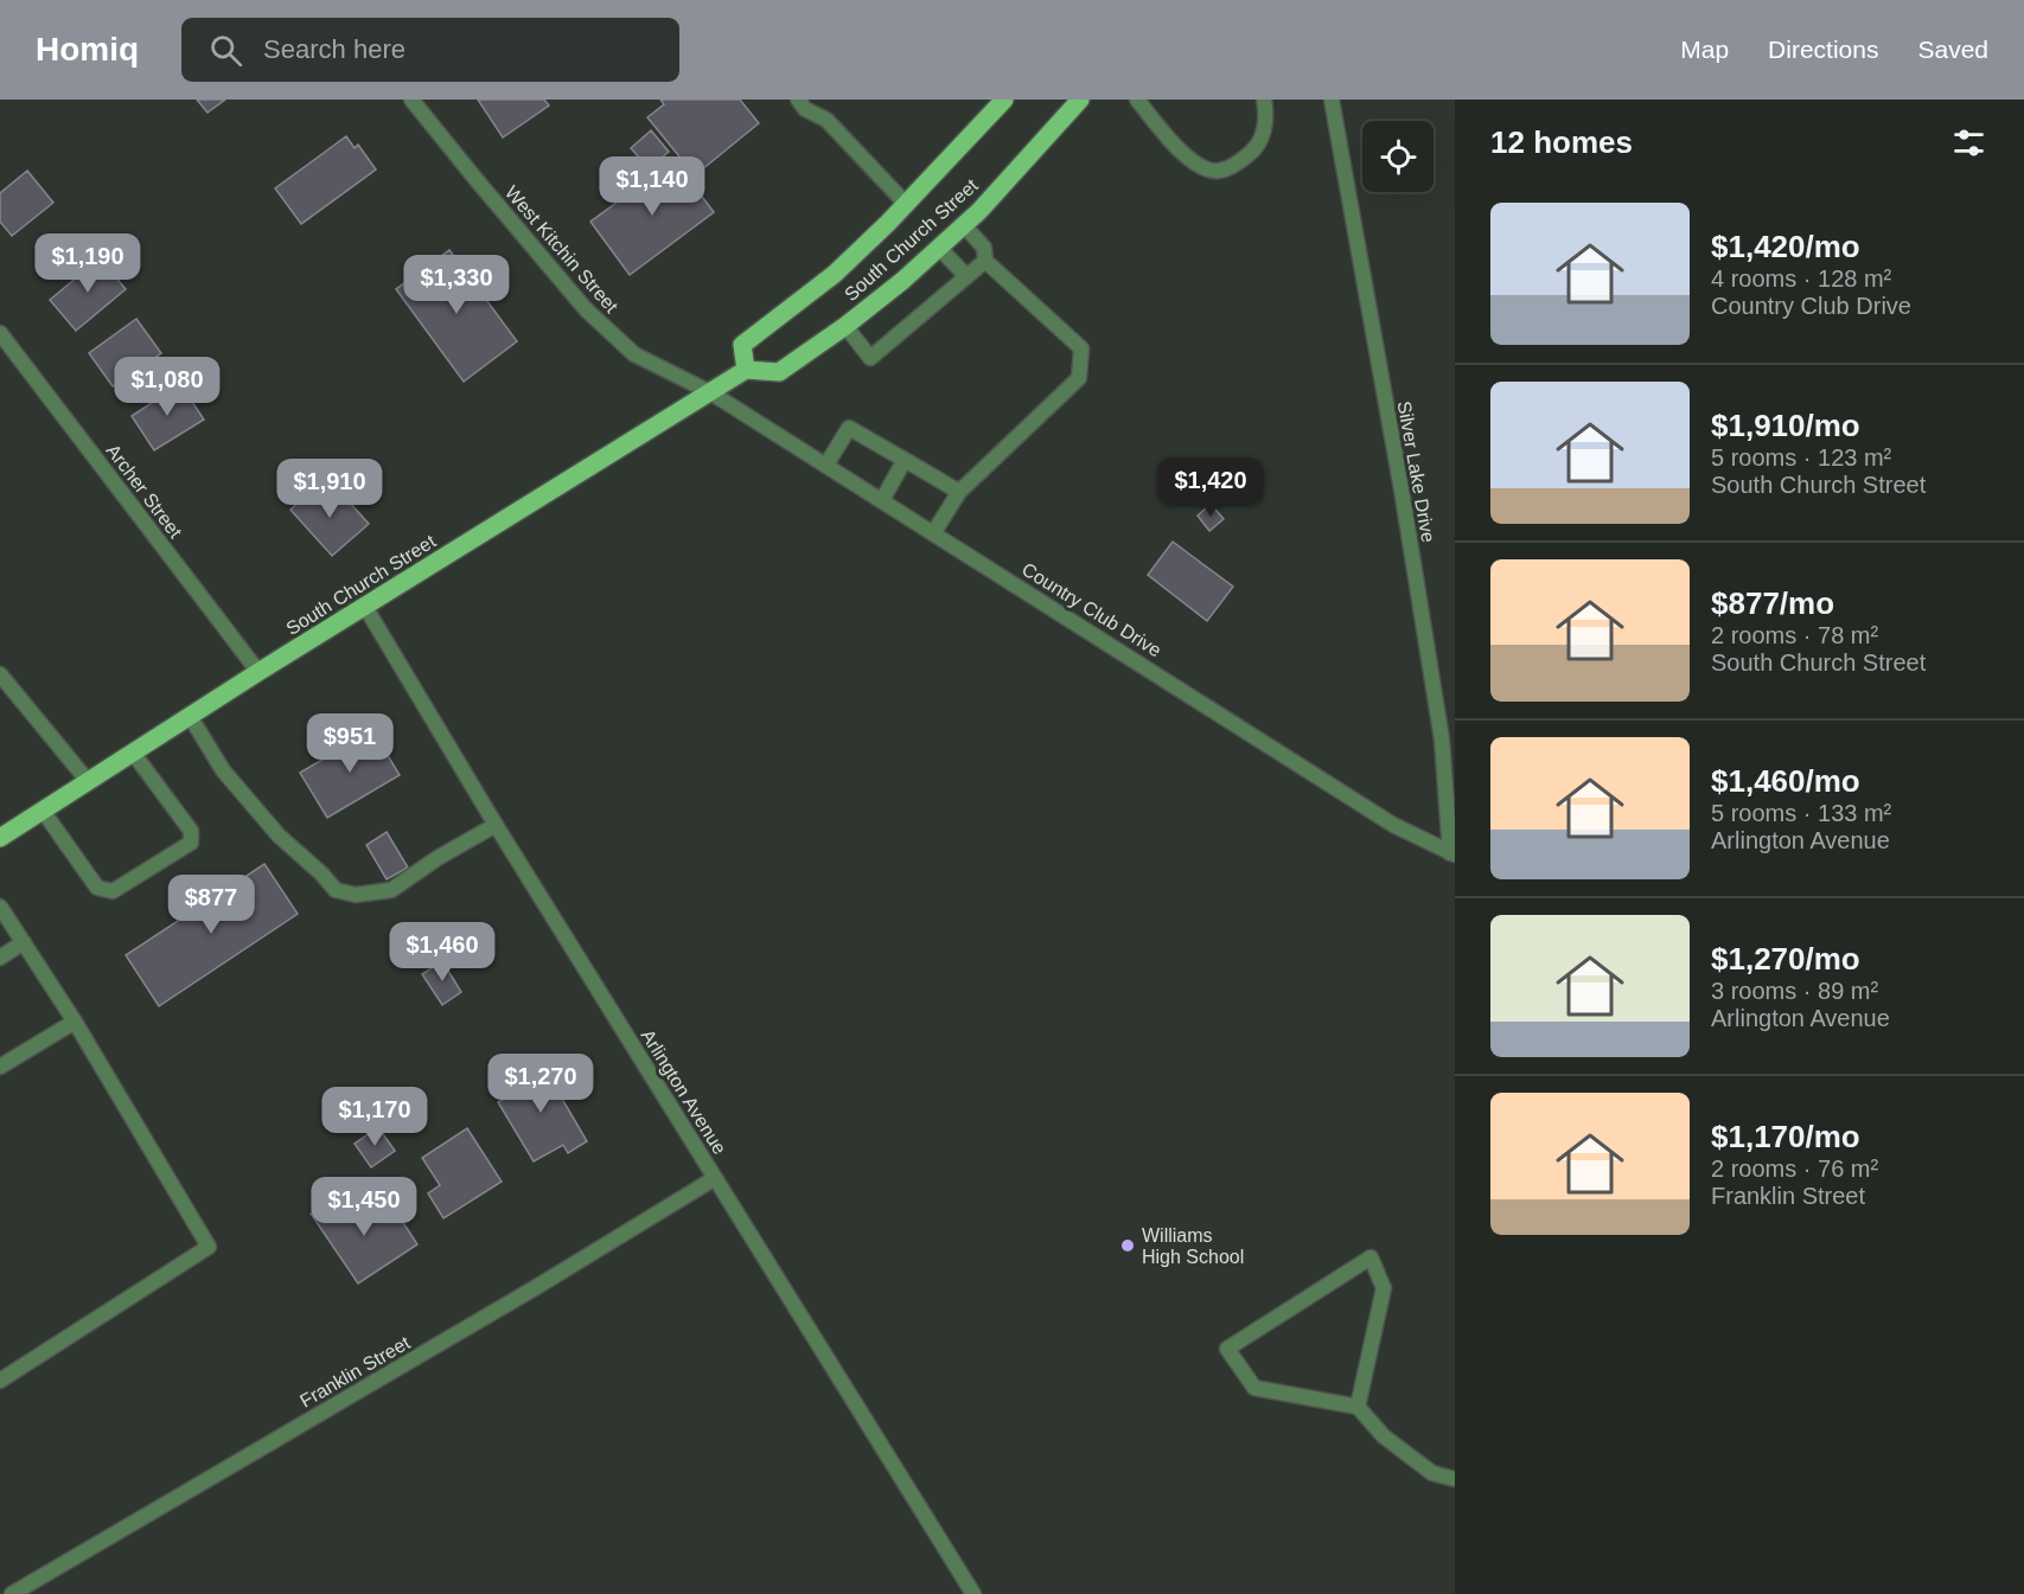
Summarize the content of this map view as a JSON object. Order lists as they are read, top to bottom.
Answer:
{
  "streets": {
    "main road": ["South Church Street"],
    "street": [
      "West Kitchin Street",
      "Silver Lake Drive",
      "Archer Street",
      "Country Club Drive",
      "Arlington Avenue",
      "Franklin Street"
    ]
  },
  "crossings": [
    ["South Church Street", "West Kitchin Street"],
    ["South Church Street", "Archer Street"],
    ["South Church Street", "Country Club Drive"],
    ["South Church Street", "Arlington Avenue"],
    ["West Kitchin Street", "Country Club Drive"],
    ["Silver Lake Drive", "Country Club Drive"],
    ["Arlington Avenue", "Franklin Street"]
  ],
  "places": ["Williams High School"],
  "page": {
    "header": "Homiq",
    "search": "Search here",
    "nav": ["Map", "Directions", "Saved"],
    "heading": "12 homes",
    "price": [
      "$1,140",
      "$1,190",
      "$1,330",
      "$1,080",
      "$1,420",
      "$1,910",
      "$951",
      "$877",
      "$1,460",
      "$1,270",
      "$1,170",
      "$1,450"
    ],
    "list": [
      {
        "name": "$1,420/mo",
        "note": "4 rooms · 128 m² · Country Club Drive"
      },
      {
        "name": "$1,910/mo",
        "note": "5 rooms · 123 m² · South Church Street"
      },
      {
        "name": "$877/mo",
        "note": "2 rooms · 78 m² · South Church Street"
      },
      {
        "name": "$1,460/mo",
        "note": "5 rooms · 133 m² · Arlington Avenue"
      },
      {
        "name": "$1,270/mo",
        "note": "3 rooms · 89 m² · Arlington Avenue"
      },
      {
        "name": "$1,170/mo",
        "note": "2 rooms · 76 m² · Franklin Street"
      }
    ]
  }
}
